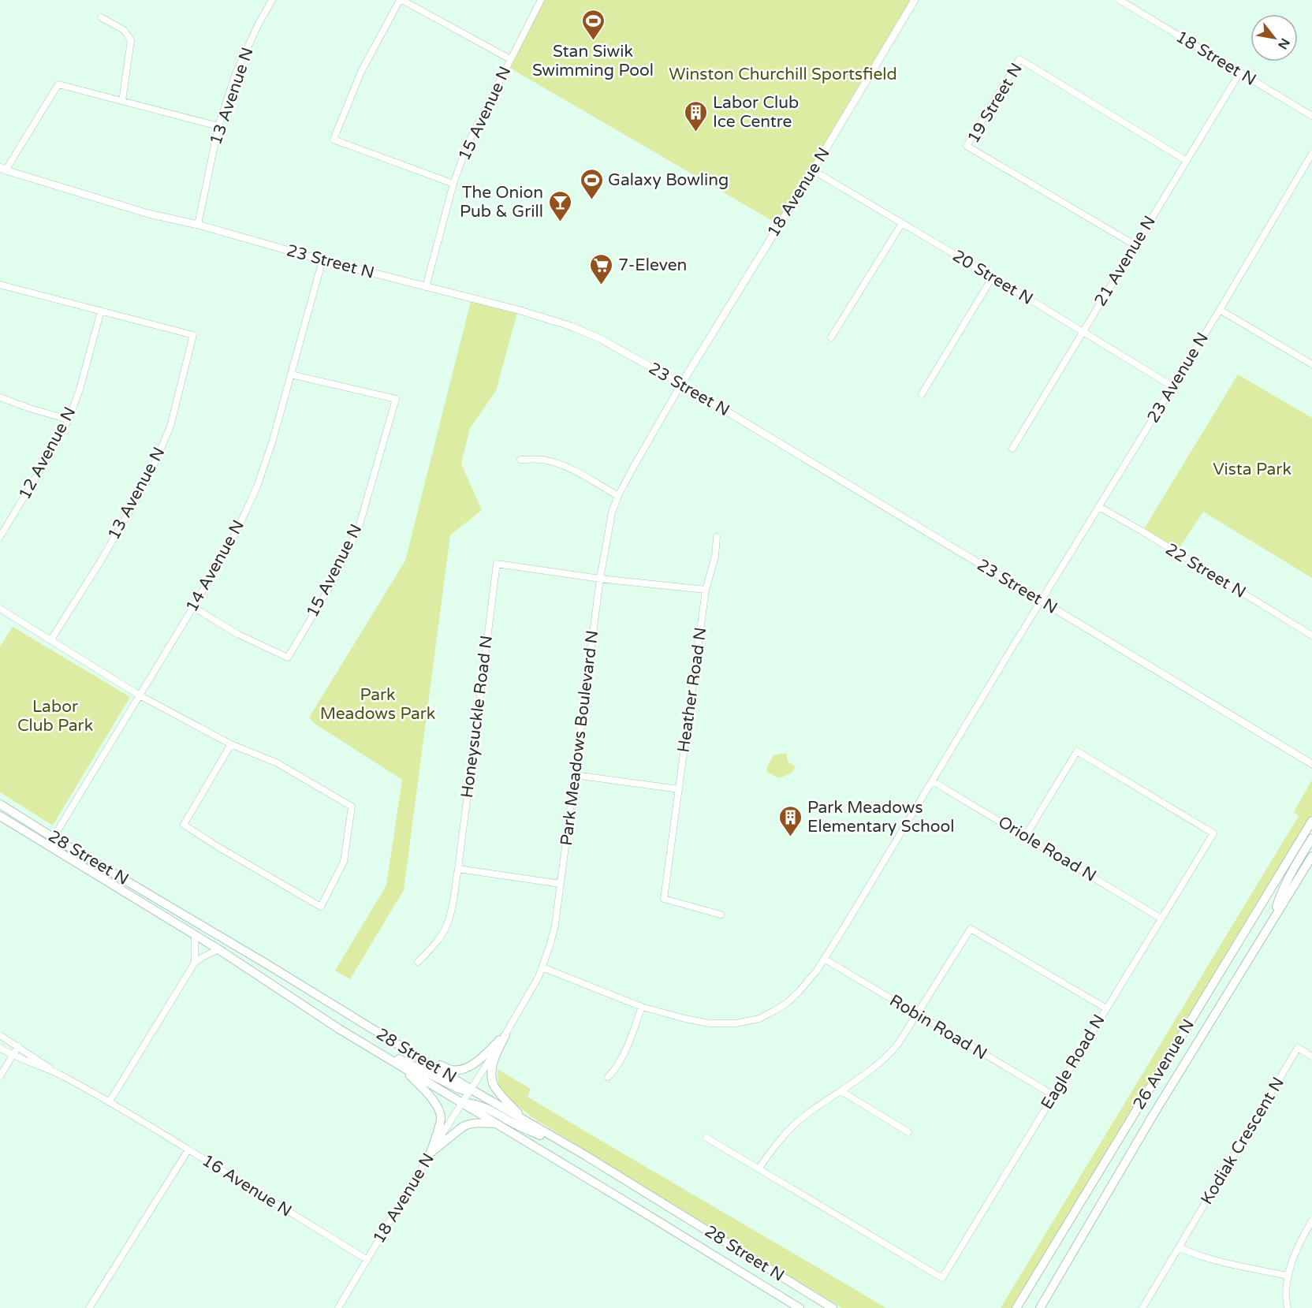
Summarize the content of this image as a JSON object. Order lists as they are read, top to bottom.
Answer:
{
  "streets": {
    "main road": ["28 Street N", "26 Avenue N"],
    "street": [
      "18 Street N",
      "13 Avenue N",
      "19 Street N",
      "15 Avenue N",
      "18 Avenue N",
      "21 Avenue N",
      "23 Street N",
      "20 Street N",
      "23 Avenue N",
      "12 Avenue N",
      "14 Avenue N",
      "22 Street N",
      "Heather Road N",
      "Honeysuckle Road N",
      "Park Meadows Boulevard N",
      "Oriole Road N",
      "Robin Road N",
      "Eagle Road N",
      "Kodiak Crescent N",
      "16 Avenue N"
    ]
  },
  "crossings": [
    ["18 Street N", "21 Avenue N"],
    ["13 Avenue N", "23 Street N"],
    ["13 Avenue N", "12 Avenue N"],
    ["19 Street N", "21 Avenue N"],
    ["15 Avenue N", "23 Street N"],
    ["15 Avenue N", "14 Avenue N"],
    ["18 Avenue N", "23 Street N"],
    ["18 Avenue N", "20 Street N"],
    ["18 Avenue N", "Park Meadows Boulevard N"],
    ["18 Avenue N", "28 Street N"],
    ["18 Avenue N", "16 Avenue N"],
    ["21 Avenue N", "20 Street N"],
    ["23 Street N", "23 Avenue N"],
    ["23 Street N", "14 Avenue N"],
    ["23 Street N", "Park Meadows Boulevard N"],
    ["20 Street N", "23 Avenue N"],
    ["23 Avenue N", "22 Street N"],
    ["23 Avenue N", "Park Meadows Boulevard N"],
    ["23 Avenue N", "Oriole Road N"],
    ["23 Avenue N", "Robin Road N"],
    ["14 Avenue N", "28 Street N"],
    ["Honeysuckle Road N", "Park Meadows Boulevard N"],
    ["Park Meadows Boulevard N", "28 Street N"],
    ["Oriole Road N", "Eagle Road N"],
    ["Robin Road N", "Eagle Road N"]
  ],
  "parks": [
    "Winston Churchill Sportsfield",
    "Vista Park",
    "Park Meadows Park",
    "Labor Club Park"
  ],
  "places": {
    "sports": ["Stan Siwik Swimming Pool", "Galaxy Bowling"],
    "building": ["Labor Club Ice Centre", "Park Meadows Elementary School"],
    "bar": ["The Onion Pub & Grill"],
    "supermarket": ["7-Eleven"]
  },
  "north": "bottom right"
}
